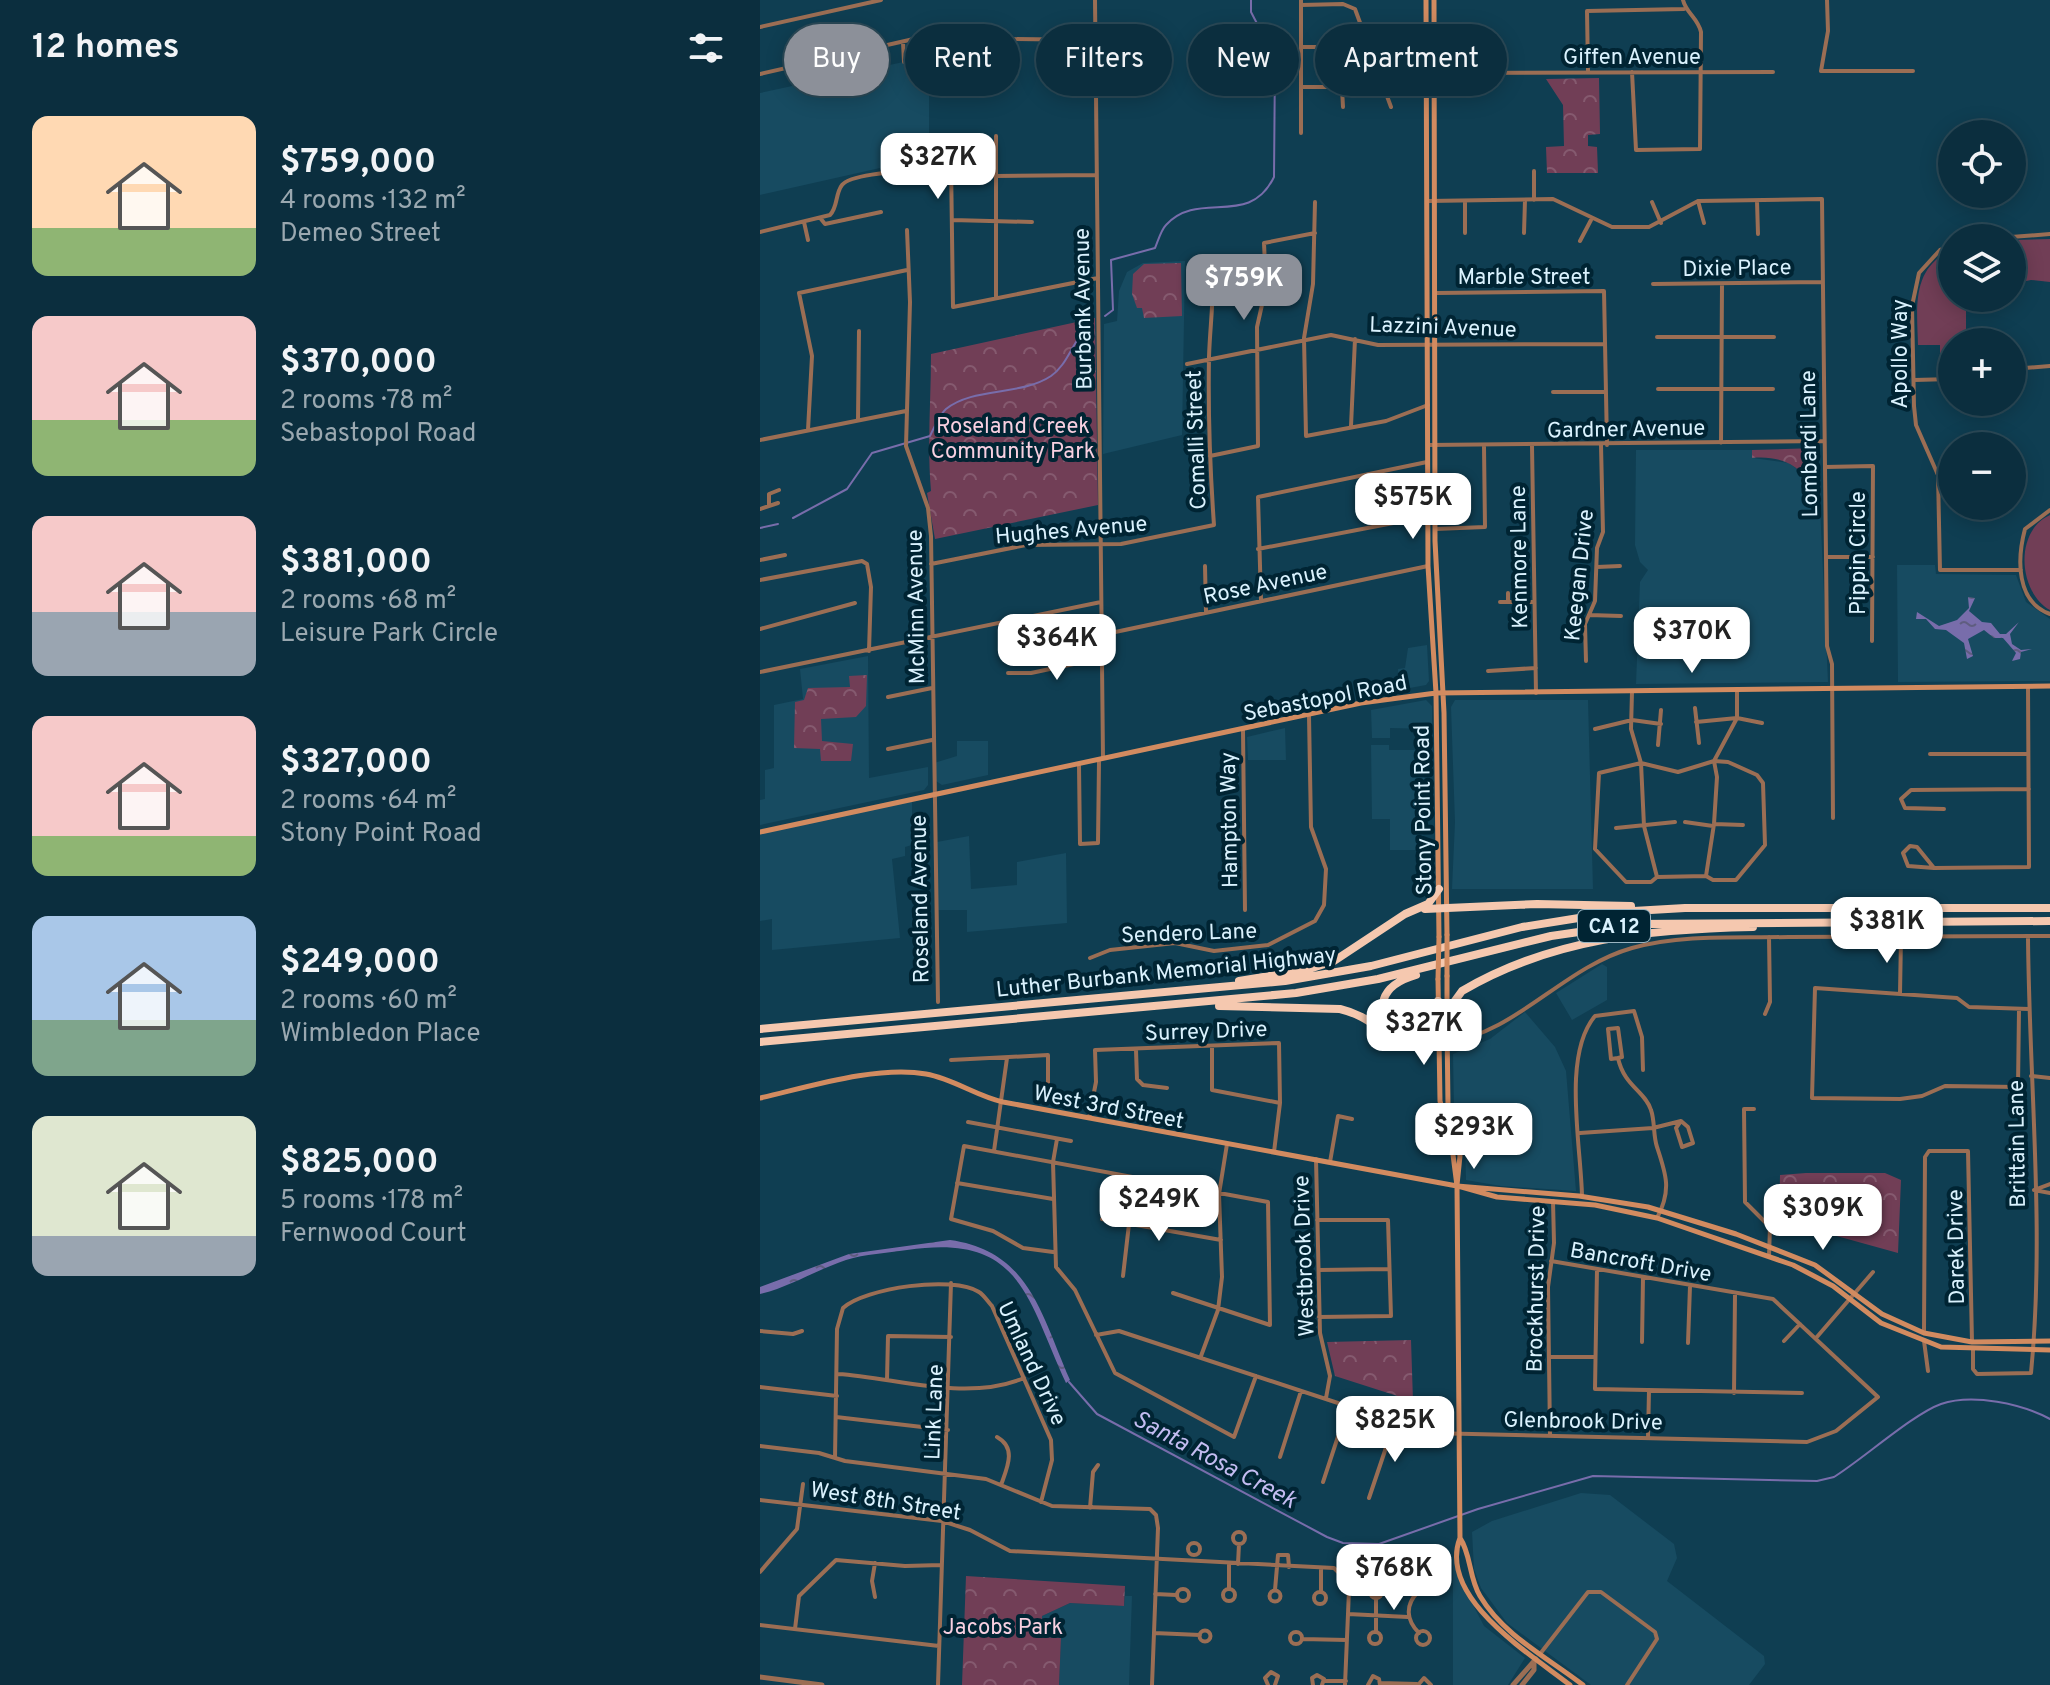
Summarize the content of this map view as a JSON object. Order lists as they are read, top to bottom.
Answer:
{
  "streets": {
    "highway": ["CA 12", "Luther Burbank Memorial Highway"],
    "main road": ["Sebastopol Road", "Stony Point Road", "West 3rd Street"],
    "street": [
      "Giffen Avenue",
      "Dixie Place",
      "Marble Street",
      "Burbank Avenue",
      "Lazzini Avenue",
      "Apollo Way",
      "Gardner Avenue",
      "Comalli Street",
      "Lombardi Lane",
      "Hughes Avenue",
      "Pippin Circle",
      "Kenmore Lane",
      "Keegan Drive",
      "Rose Avenue",
      "McMinn Avenue",
      "Hampton Way",
      "Roseland Avenue",
      "Sendero Lane",
      "Surrey Drive",
      "Brittain Lane",
      "Darek Drive",
      "Westbrook Drive",
      "Bancroft Drive",
      "Brockhurst Drive",
      "Umland Drive",
      "Link Lane",
      "Glenbrook Drive",
      "West 8th Street"
    ]
  },
  "crossings": [
    ["Dixie Place", "Lombardi Lane"],
    ["Marble Street", "Lazzini Avenue"],
    ["Marble Street", "Gardner Avenue"],
    ["Marble Street", "Keegan Drive"],
    ["Marble Street", "Stony Point Road"],
    ["Burbank Avenue", "Hughes Avenue"],
    ["Burbank Avenue", "Rose Avenue"],
    ["Burbank Avenue", "Sebastopol Road"],
    ["Lazzini Avenue", "Comalli Street"],
    ["Lazzini Avenue", "Stony Point Road"],
    ["Gardner Avenue", "Lombardi Lane"],
    ["Gardner Avenue", "Kenmore Lane"],
    ["Gardner Avenue", "Keegan Drive"],
    ["Gardner Avenue", "Stony Point Road"],
    ["Comalli Street", "Hughes Avenue"],
    ["Lombardi Lane", "Pippin Circle"],
    ["Lombardi Lane", "Sebastopol Road"],
    ["Hughes Avenue", "McMinn Avenue"],
    ["Kenmore Lane", "Sebastopol Road"],
    ["Rose Avenue", "Stony Point Road"],
    ["McMinn Avenue", "Sebastopol Road"],
    ["McMinn Avenue", "Roseland Avenue"],
    ["Sebastopol Road", "Stony Point Road"],
    ["Sebastopol Road", "Hampton Way"],
    ["Sebastopol Road", "Roseland Avenue"],
    ["Sebastopol Road", "Sendero Lane"],
    ["Stony Point Road", "West 3rd Street"],
    ["Stony Point Road", "Glenbrook Drive"],
    ["Surrey Drive", "West 3rd Street"],
    ["West 3rd Street", "Brittain Lane"],
    ["West 3rd Street", "Darek Drive"],
    ["West 3rd Street", "Westbrook Drive"],
    ["West 3rd Street", "Brockhurst Drive"],
    ["Westbrook Drive", "Glenbrook Drive"],
    ["Bancroft Drive", "Brockhurst Drive"],
    ["Bancroft Drive", "Glenbrook Drive"],
    ["Brockhurst Drive", "Glenbrook Drive"],
    ["Umland Drive", "Link Lane"],
    ["Link Lane", "West 8th Street"]
  ],
  "water": ["Santa Rosa Creek"],
  "parks": ["Roseland Creek Community Park", "Jacobs Park"],
  "page": {
    "heading": "12 homes",
    "chip": [
      "Buy",
      "Rent",
      "Filters",
      "New",
      "Apartment"
    ],
    "list": [
      {
        "name": "$759,000",
        "note": "4 rooms · 132 m² · Demeo Street"
      },
      {
        "name": "$370,000",
        "note": "2 rooms · 78 m² · Sebastopol Road"
      },
      {
        "name": "$381,000",
        "note": "2 rooms · 68 m² · Leisure Park Circle"
      },
      {
        "name": "$327,000",
        "note": "2 rooms · 64 m² · Stony Point Road"
      },
      {
        "name": "$249,000",
        "note": "2 rooms · 60 m² · Wimbledon Place"
      },
      {
        "name": "$825,000",
        "note": "5 rooms · 178 m² · Fernwood Court"
      }
    ],
    "map_buttons": ["+", "−"],
    "price": [
      "$327K",
      "$759K",
      "$575K",
      "$370K",
      "$364K",
      "$381K",
      "$327K",
      "$293K",
      "$249K",
      "$309K",
      "$825K",
      "$768K"
    ]
  }
}
